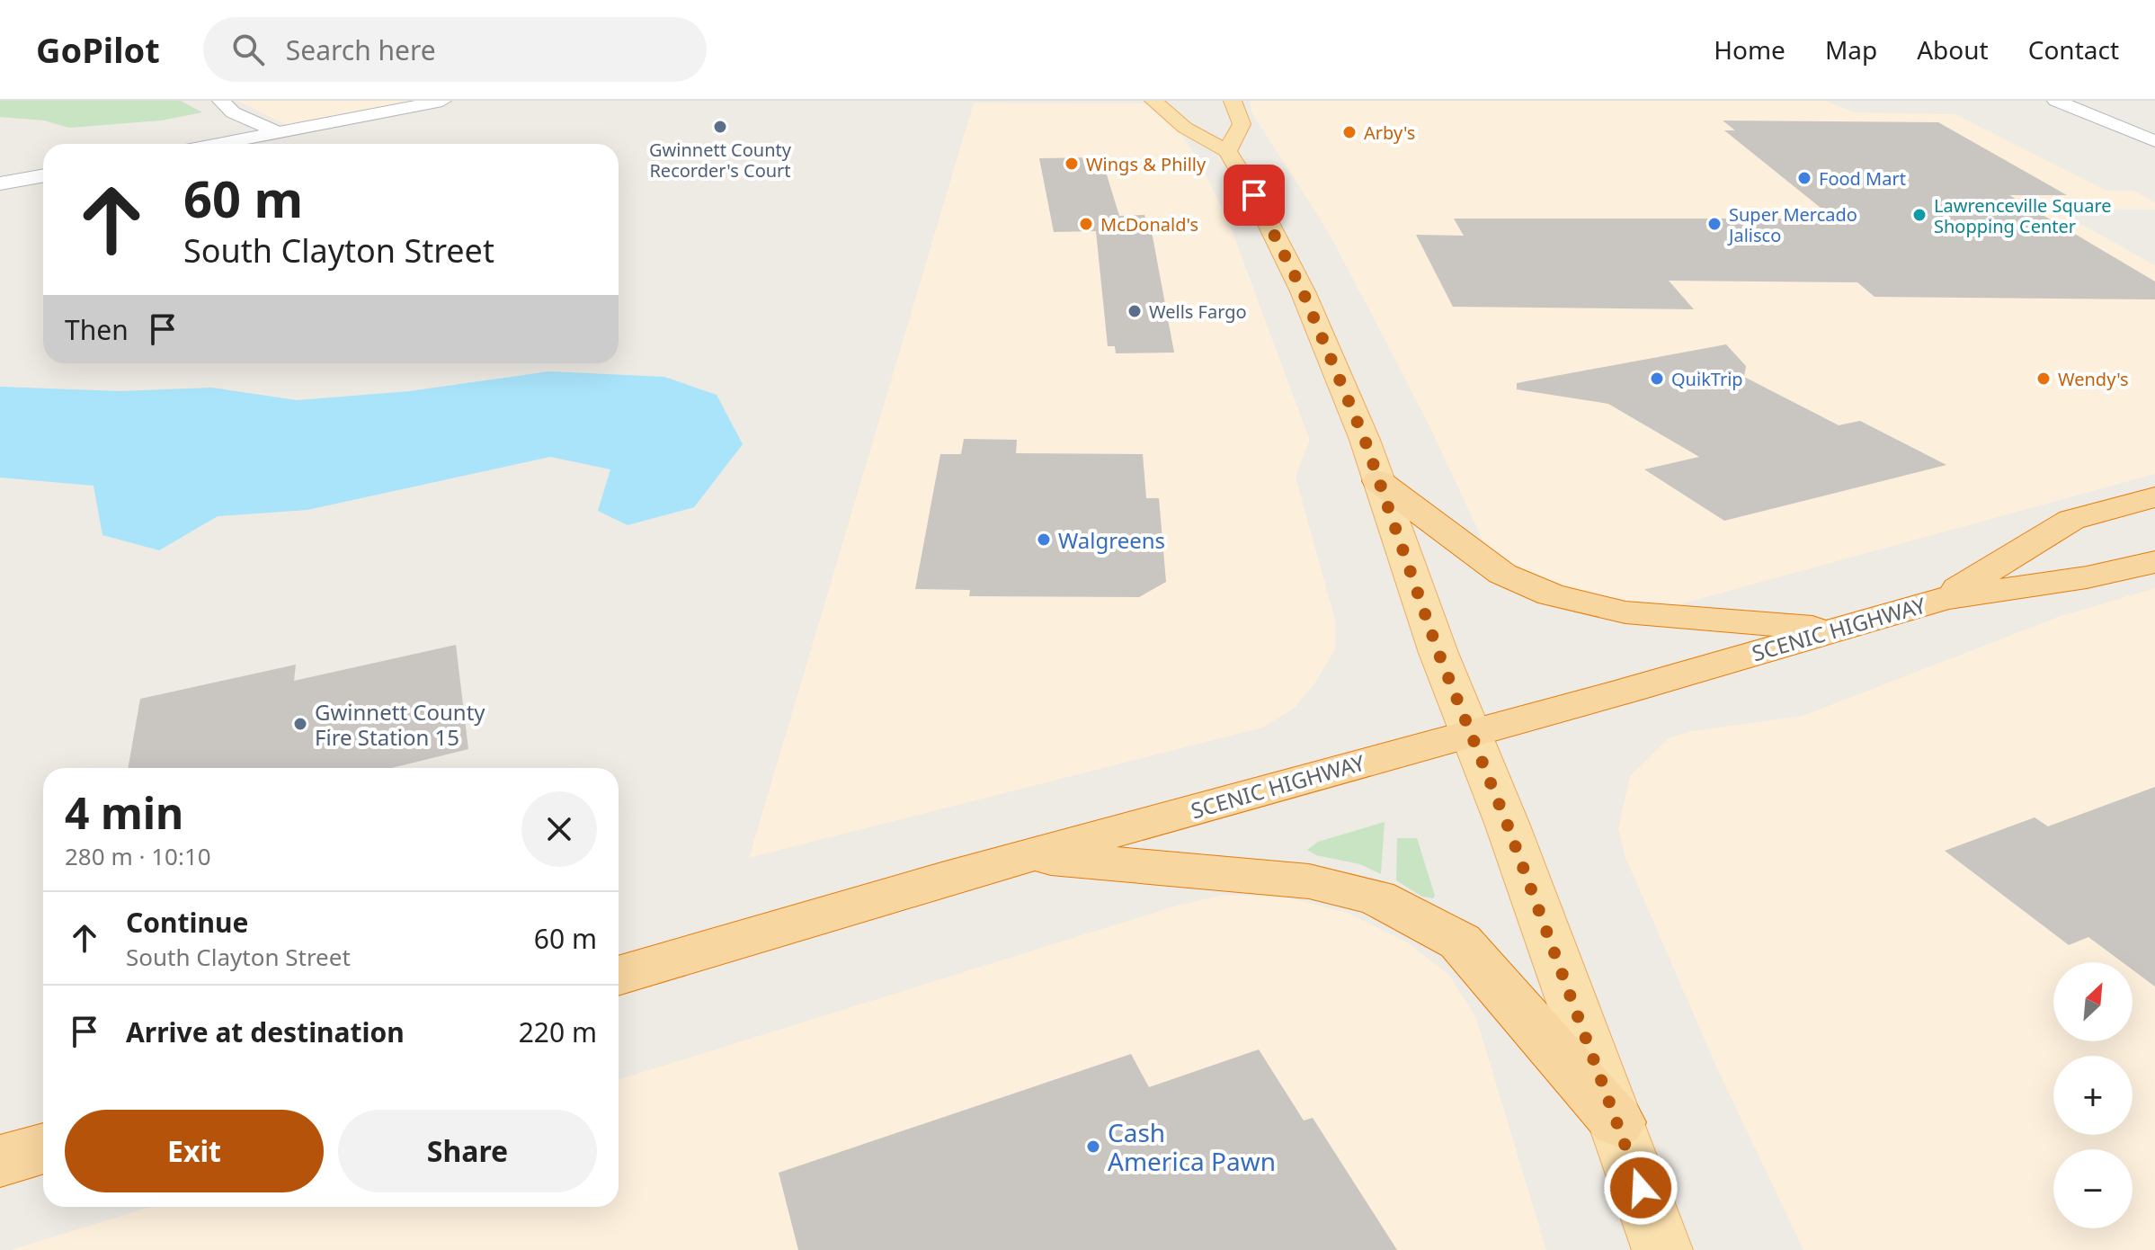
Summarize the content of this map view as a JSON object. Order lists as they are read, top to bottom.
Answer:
{
  "streets": {
    "highway": ["SCENIC HIGHWAY"]
  },
  "places": [
    "Gwinnett County Recorder's Court",
    "Arby's",
    "Wings & Philly",
    "Food Mart",
    "Lawrenceville Square Shopping Center",
    "McDonald's",
    "Super Mercado Jalisco",
    "Wells Fargo",
    "QuikTrip",
    "Wendy's",
    "Walgreens",
    "Gwinnett County Fire Station 15",
    "Cash America Pawn"
  ],
  "north": "top right",
  "page": {
    "header": "GoPilot",
    "search": "Search here",
    "nav": [
      "Home",
      "Map",
      "About",
      "Contact"
    ],
    "turn": ["60 m", "South Clayton Street"],
    "then": "Then",
    "heading": ["4 min", "280 m · 10:10"],
    "list": [
      {
        "name": "Continue",
        "note": "South Clayton Street",
        "value": "60 m"
      },
      {
        "name": "Arrive at destination",
        "value": "220 m"
      }
    ],
    "map_buttons": ["+", "−"],
    "buttons": ["Exit", "Share"]
  }
}
